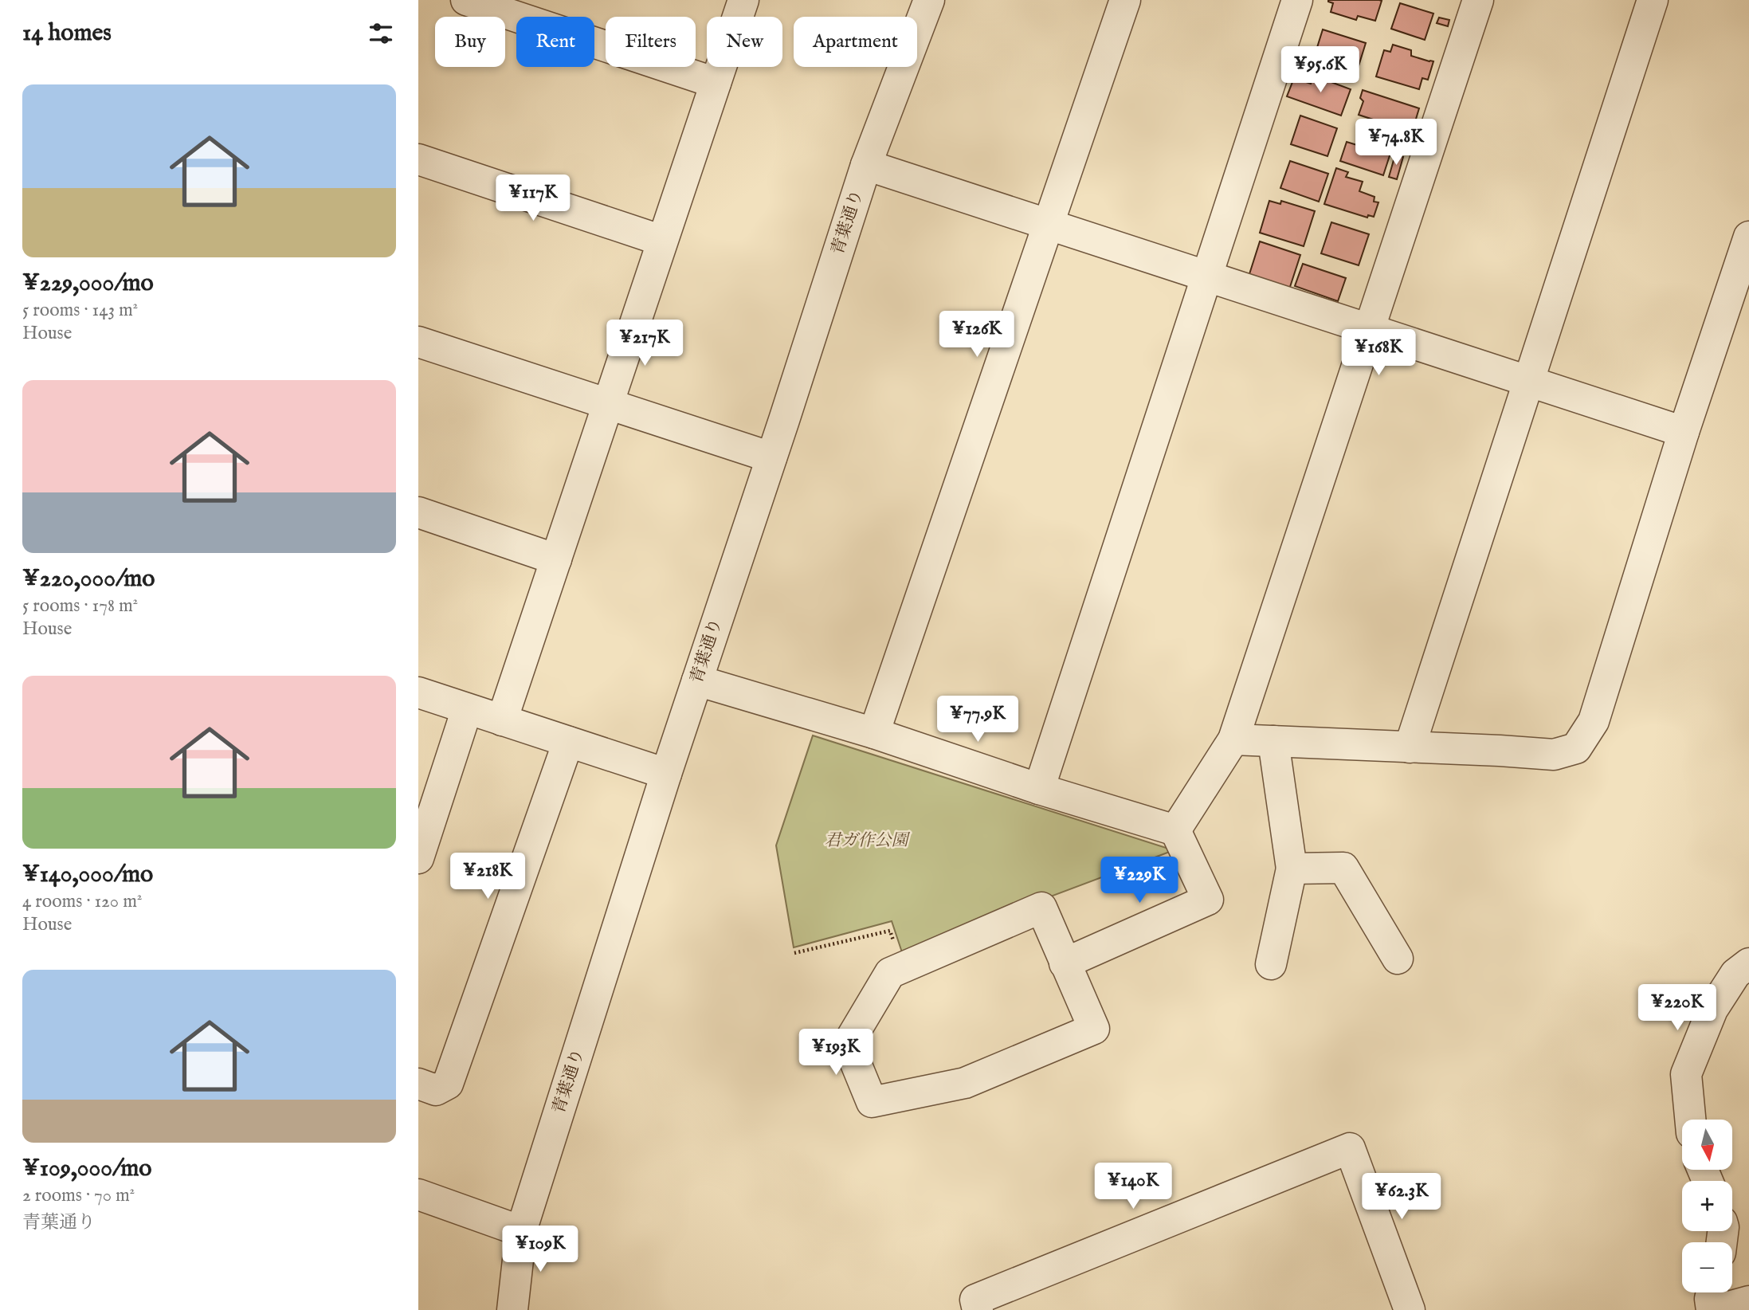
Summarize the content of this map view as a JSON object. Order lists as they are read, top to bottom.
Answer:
{
  "streets": {
    "street": ["青葉通り"]
  },
  "parks": ["君ガ作公園"],
  "north": "bottom",
  "page": {
    "heading": "14 homes",
    "chip": [
      "Buy",
      "Rent",
      "Filters",
      "New",
      "Apartment"
    ],
    "price": [
      "¥95.6K",
      "¥74.8K",
      "¥117K",
      "¥126K",
      "¥217K",
      "¥168K",
      "¥77.9K",
      "¥218K",
      "¥229K",
      "¥220K",
      "¥193K",
      "¥140K",
      "¥62.3K",
      "¥109K"
    ],
    "list": [
      {
        "name": "¥229,000/mo",
        "note": "5 rooms · 143 m² · House"
      },
      {
        "name": "¥220,000/mo",
        "note": "5 rooms · 178 m² · House"
      },
      {
        "name": "¥140,000/mo",
        "note": "4 rooms · 120 m² · House"
      },
      {
        "name": "¥109,000/mo",
        "note": "2 rooms · 70 m² · 青葉通り"
      }
    ],
    "map_buttons": ["+", "−"]
  }
}
